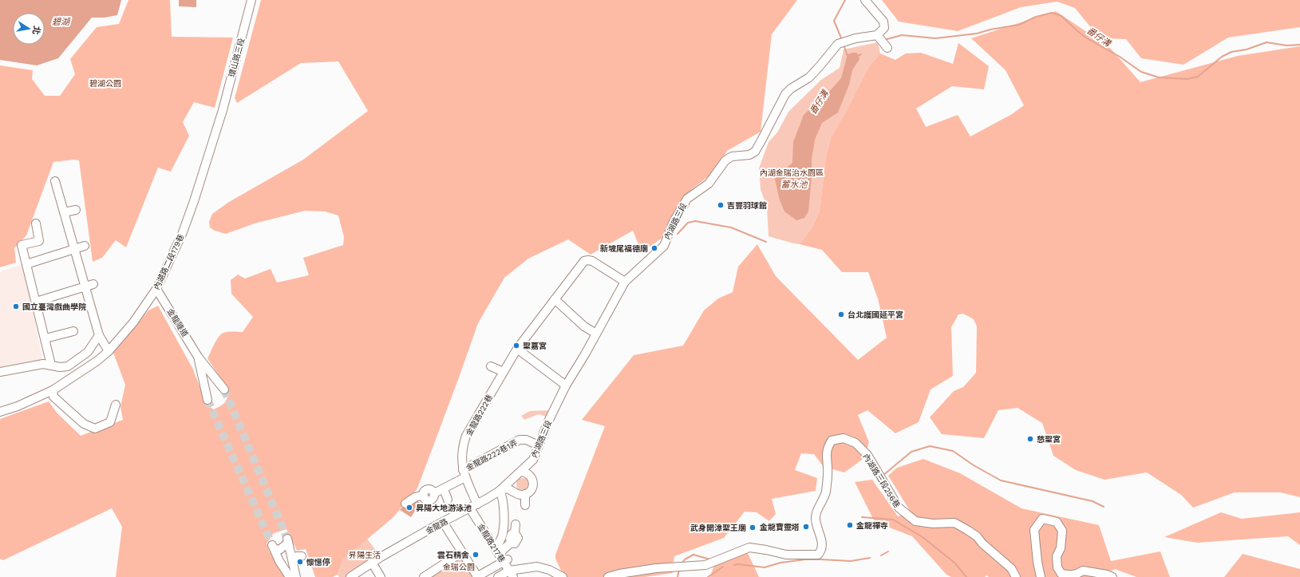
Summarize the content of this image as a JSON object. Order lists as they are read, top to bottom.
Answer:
{
  "streets": {
    "street": [
      "環山路三段",
      "內湖路三段",
      "內湖路二段179巷",
      "金龍隧道",
      "金龍路222巷",
      "金龍路222巷1弄",
      "內湖路三段256巷",
      "金龍路",
      "金龍路217巷"
    ]
  },
  "crossings": [
    ["環山路三段", "內湖路二段179巷"],
    ["內湖路三段", "金龍路222巷"],
    ["內湖路三段", "金龍路222巷1弄"],
    ["內湖路三段", "金龍路"],
    ["內湖路二段179巷", "金龍隧道"],
    ["金龍路222巷", "金龍路222巷1弄"],
    ["金龍路222巷", "金龍路"],
    ["金龍路222巷", "金龍路217巷"],
    ["金龍路", "金龍路217巷"]
  ],
  "water": ["碧湖", "番仔溝", "蓄水池"],
  "parks": [
    "碧湖公園",
    "內湖金瑞治水園區",
    "昇陽生活",
    "金瑞公園"
  ],
  "places": [
    "吉豐羽球館",
    "新坡尾福德廟",
    "國立臺灣戲曲學院",
    "台北護國延平宮",
    "聖嘉宮",
    "慈聖宮",
    "昇陽大地游泳池",
    "金龍禪寺",
    "金龍寶靈塔",
    "武身開漳聖王廟",
    "雲石精舍",
    "懷憶停"
  ],
  "north": "right"
}
